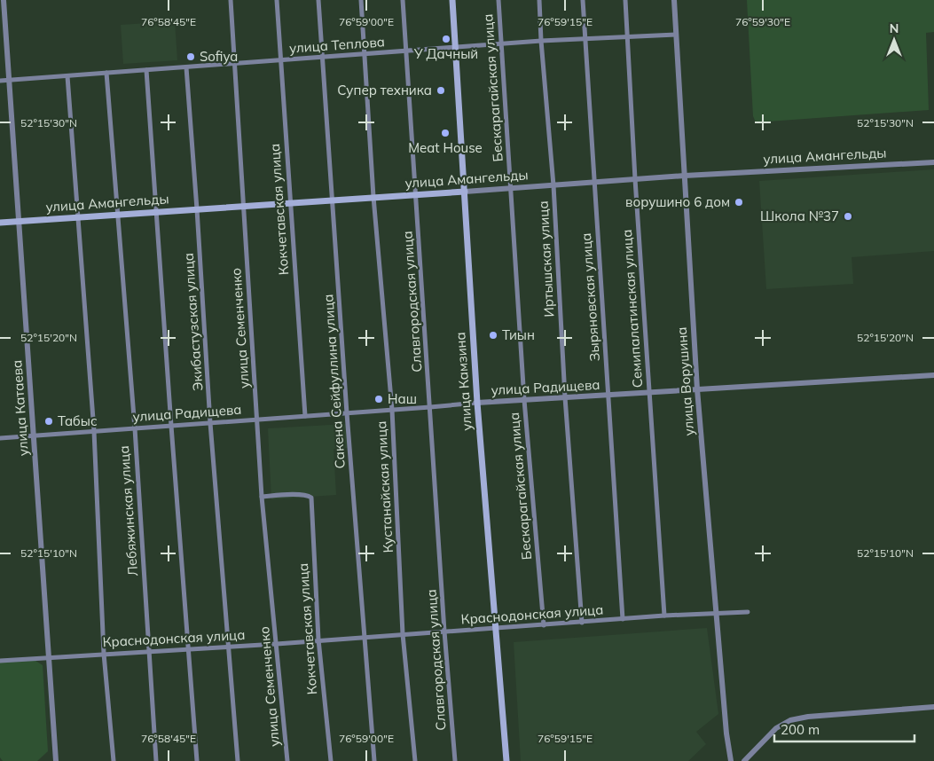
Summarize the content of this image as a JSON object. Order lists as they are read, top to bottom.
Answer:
{
  "streets": {
    "main road": ["улица Амангельды", "улица Камзина"],
    "street": [
      "улица Теплова",
      "Бескарагайская улица",
      "Кокчетавская улица",
      "Иртышская улица",
      "Зыряновская улица",
      "Славгородская улица",
      "Семипалатинская улица",
      "Экибастузская улица",
      "улица Семенченко",
      "Сакена Сейфуллина улица",
      "улица Ворушина",
      "улица Радищева",
      "улица Катаева",
      "Кустанайская улица",
      "Лебяжинская улица",
      "Краснодонская улица"
    ]
  },
  "crossings": [
    ["улица Теплова", "Бескарагайская улица"],
    ["улица Теплова", "Кокчетавская улица"],
    ["улица Теплова", "Иртышская улица"],
    ["улица Теплова", "Зыряновская улица"],
    ["улица Теплова", "Славгородская улица"],
    ["улица Теплова", "Семипалатинская улица"],
    ["улица Теплова", "Экибастузская улица"],
    ["улица Теплова", "улица Семенченко"],
    ["улица Теплова", "Сакена Сейфуллина улица"],
    ["улица Теплова", "улица Камзина"],
    ["улица Теплова", "улица Ворушина"],
    ["улица Теплова", "улица Катаева"],
    ["улица Теплова", "Кустанайская улица"],
    ["улица Теплова", "Лебяжинская улица"],
    ["Бескарагайская улица", "улица Амангельды"],
    ["Бескарагайская улица", "улица Радищева"],
    ["Бескарагайская улица", "Краснодонская улица"],
    ["улица Амангельды", "Кокчетавская улица"],
    ["улица Амангельды", "Иртышская улица"],
    ["улица Амангельды", "Зыряновская улица"],
    ["улица Амангельды", "Славгородская улица"],
    ["улица Амангельды", "Семипалатинская улица"],
    ["улица Амангельды", "Экибастузская улица"],
    ["улица Амангельды", "улица Семенченко"],
    ["улица Амангельды", "Сакена Сейфуллина улица"],
    ["улица Амангельды", "улица Камзина"],
    ["улица Амангельды", "улица Ворушина"],
    ["улица Амангельды", "улица Катаева"],
    ["улица Амангельды", "Кустанайская улица"],
    ["улица Амангельды", "Лебяжинская улица"],
    ["Кокчетавская улица", "улица Семенченко"],
    ["Кокчетавская улица", "улица Радищева"],
    ["Кокчетавская улица", "Краснодонская улица"],
    ["Иртышская улица", "улица Радищева"],
    ["Иртышская улица", "Краснодонская улица"],
    ["Зыряновская улица", "улица Радищева"],
    ["Зыряновская улица", "Краснодонская улица"],
    ["Славгородская улица", "улица Радищева"],
    ["Славгородская улица", "Краснодонская улица"],
    ["Семипалатинская улица", "улица Радищева"],
    ["Семипалатинская улица", "Краснодонская улица"],
    ["Экибастузская улица", "улица Радищева"],
    ["Экибастузская улица", "Краснодонская улица"],
    ["улица Семенченко", "улица Радищева"],
    ["улица Семенченко", "Краснодонская улица"],
    ["Сакена Сейфуллина улица", "улица Радищева"],
    ["Сакена Сейфуллина улица", "Краснодонская улица"],
    ["улица Камзина", "улица Радищева"],
    ["улица Камзина", "Краснодонская улица"],
    ["улица Ворушина", "улица Радищева"],
    ["улица Ворушина", "Краснодонская улица"],
    ["улица Радищева", "улица Катаева"],
    ["улица Радищева", "Кустанайская улица"],
    ["улица Радищева", "Лебяжинская улица"],
    ["улица Катаева", "Краснодонская улица"],
    ["Кустанайская улица", "Краснодонская улица"],
    ["Лебяжинская улица", "Краснодонская улица"]
  ],
  "places": [
    "У Дачный",
    "Sofiya",
    "Супер техника",
    "Meat House",
    "ворушино 6 дом",
    "Школа №37",
    "Тиын",
    "Наш",
    "Табыс"
  ],
  "scale_bar": "200 m",
  "north": "top",
  "coordinates": [
    "76°58'45\"E",
    "76°59'00\"E",
    "76°59'15\"E",
    "76°59'30\"E",
    "52°15'30\"N",
    "52°15'20\"N",
    "52°15'10\"N"
  ]
}
